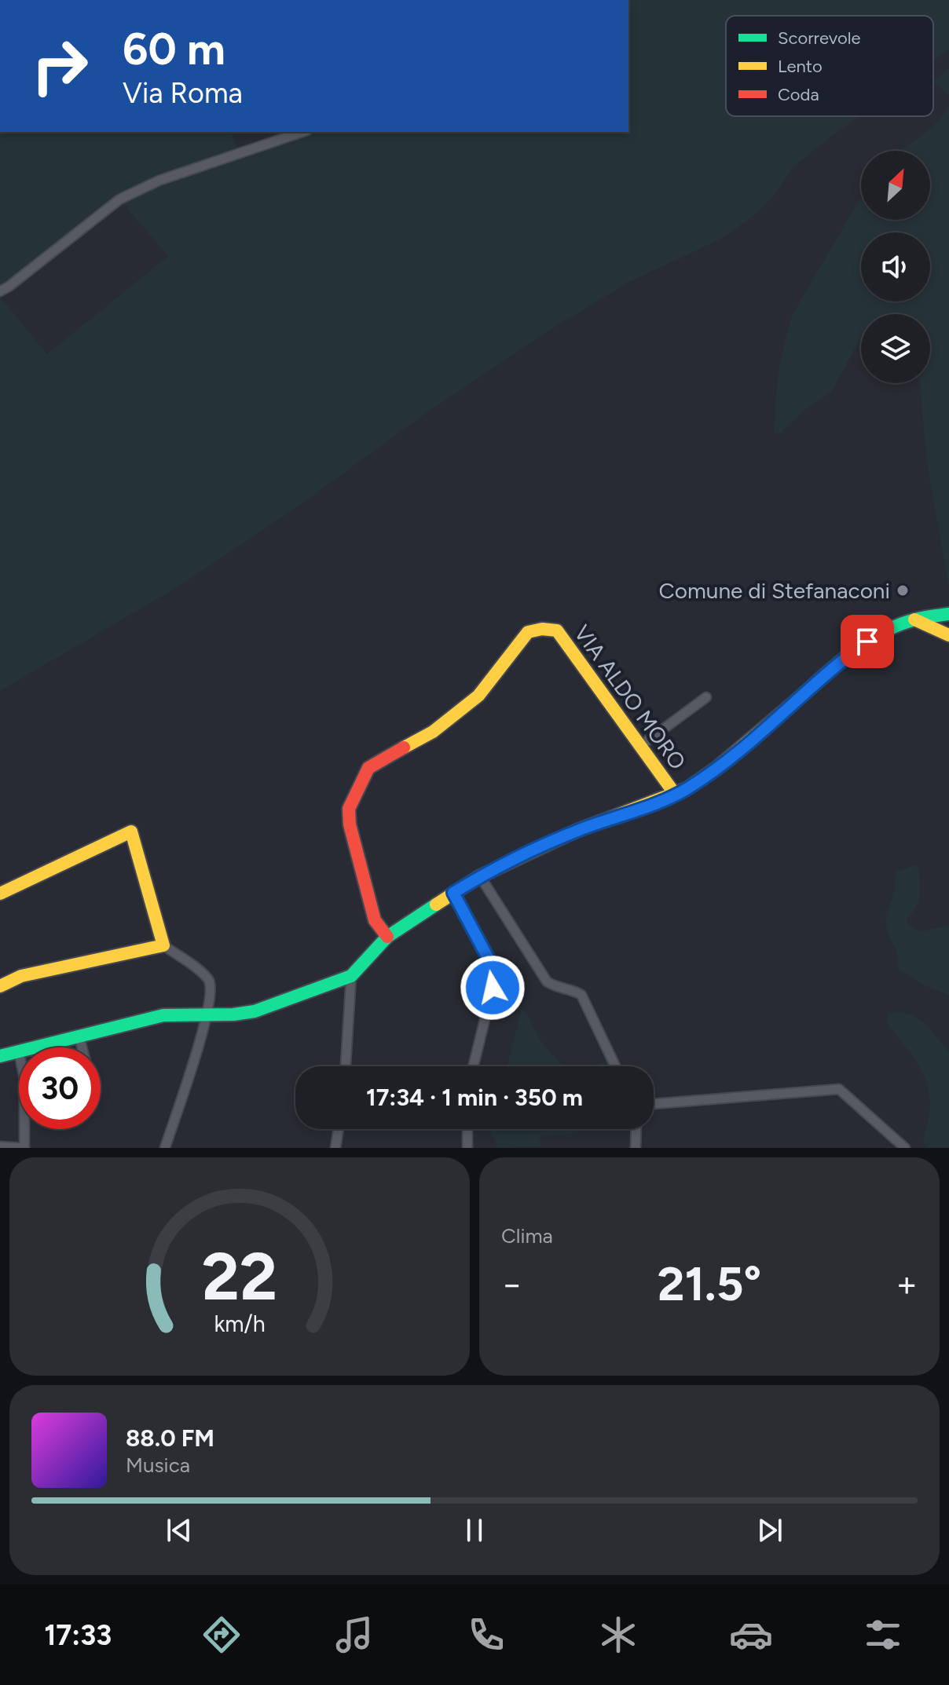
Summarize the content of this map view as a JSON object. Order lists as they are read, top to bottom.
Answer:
{
  "streets": {
    "street": ["VIA ALDO MORO"]
  },
  "places": ["Comune di Stefanaconi"],
  "legend": ["Scorrevole", "Lento", "Coda"],
  "north": "top right",
  "page": {
    "turn": ["60 m", "Via Roma"],
    "limit": "30",
    "trip": "17:34 · 1 min · 350 m",
    "tile": "Clima",
    "heat": ["−", "21.5°", "+"],
    "song": ["88.0 FM", "Musica"],
    "tabs": "17:33",
    "gauge": ["22", "km/h"]
  }
}
